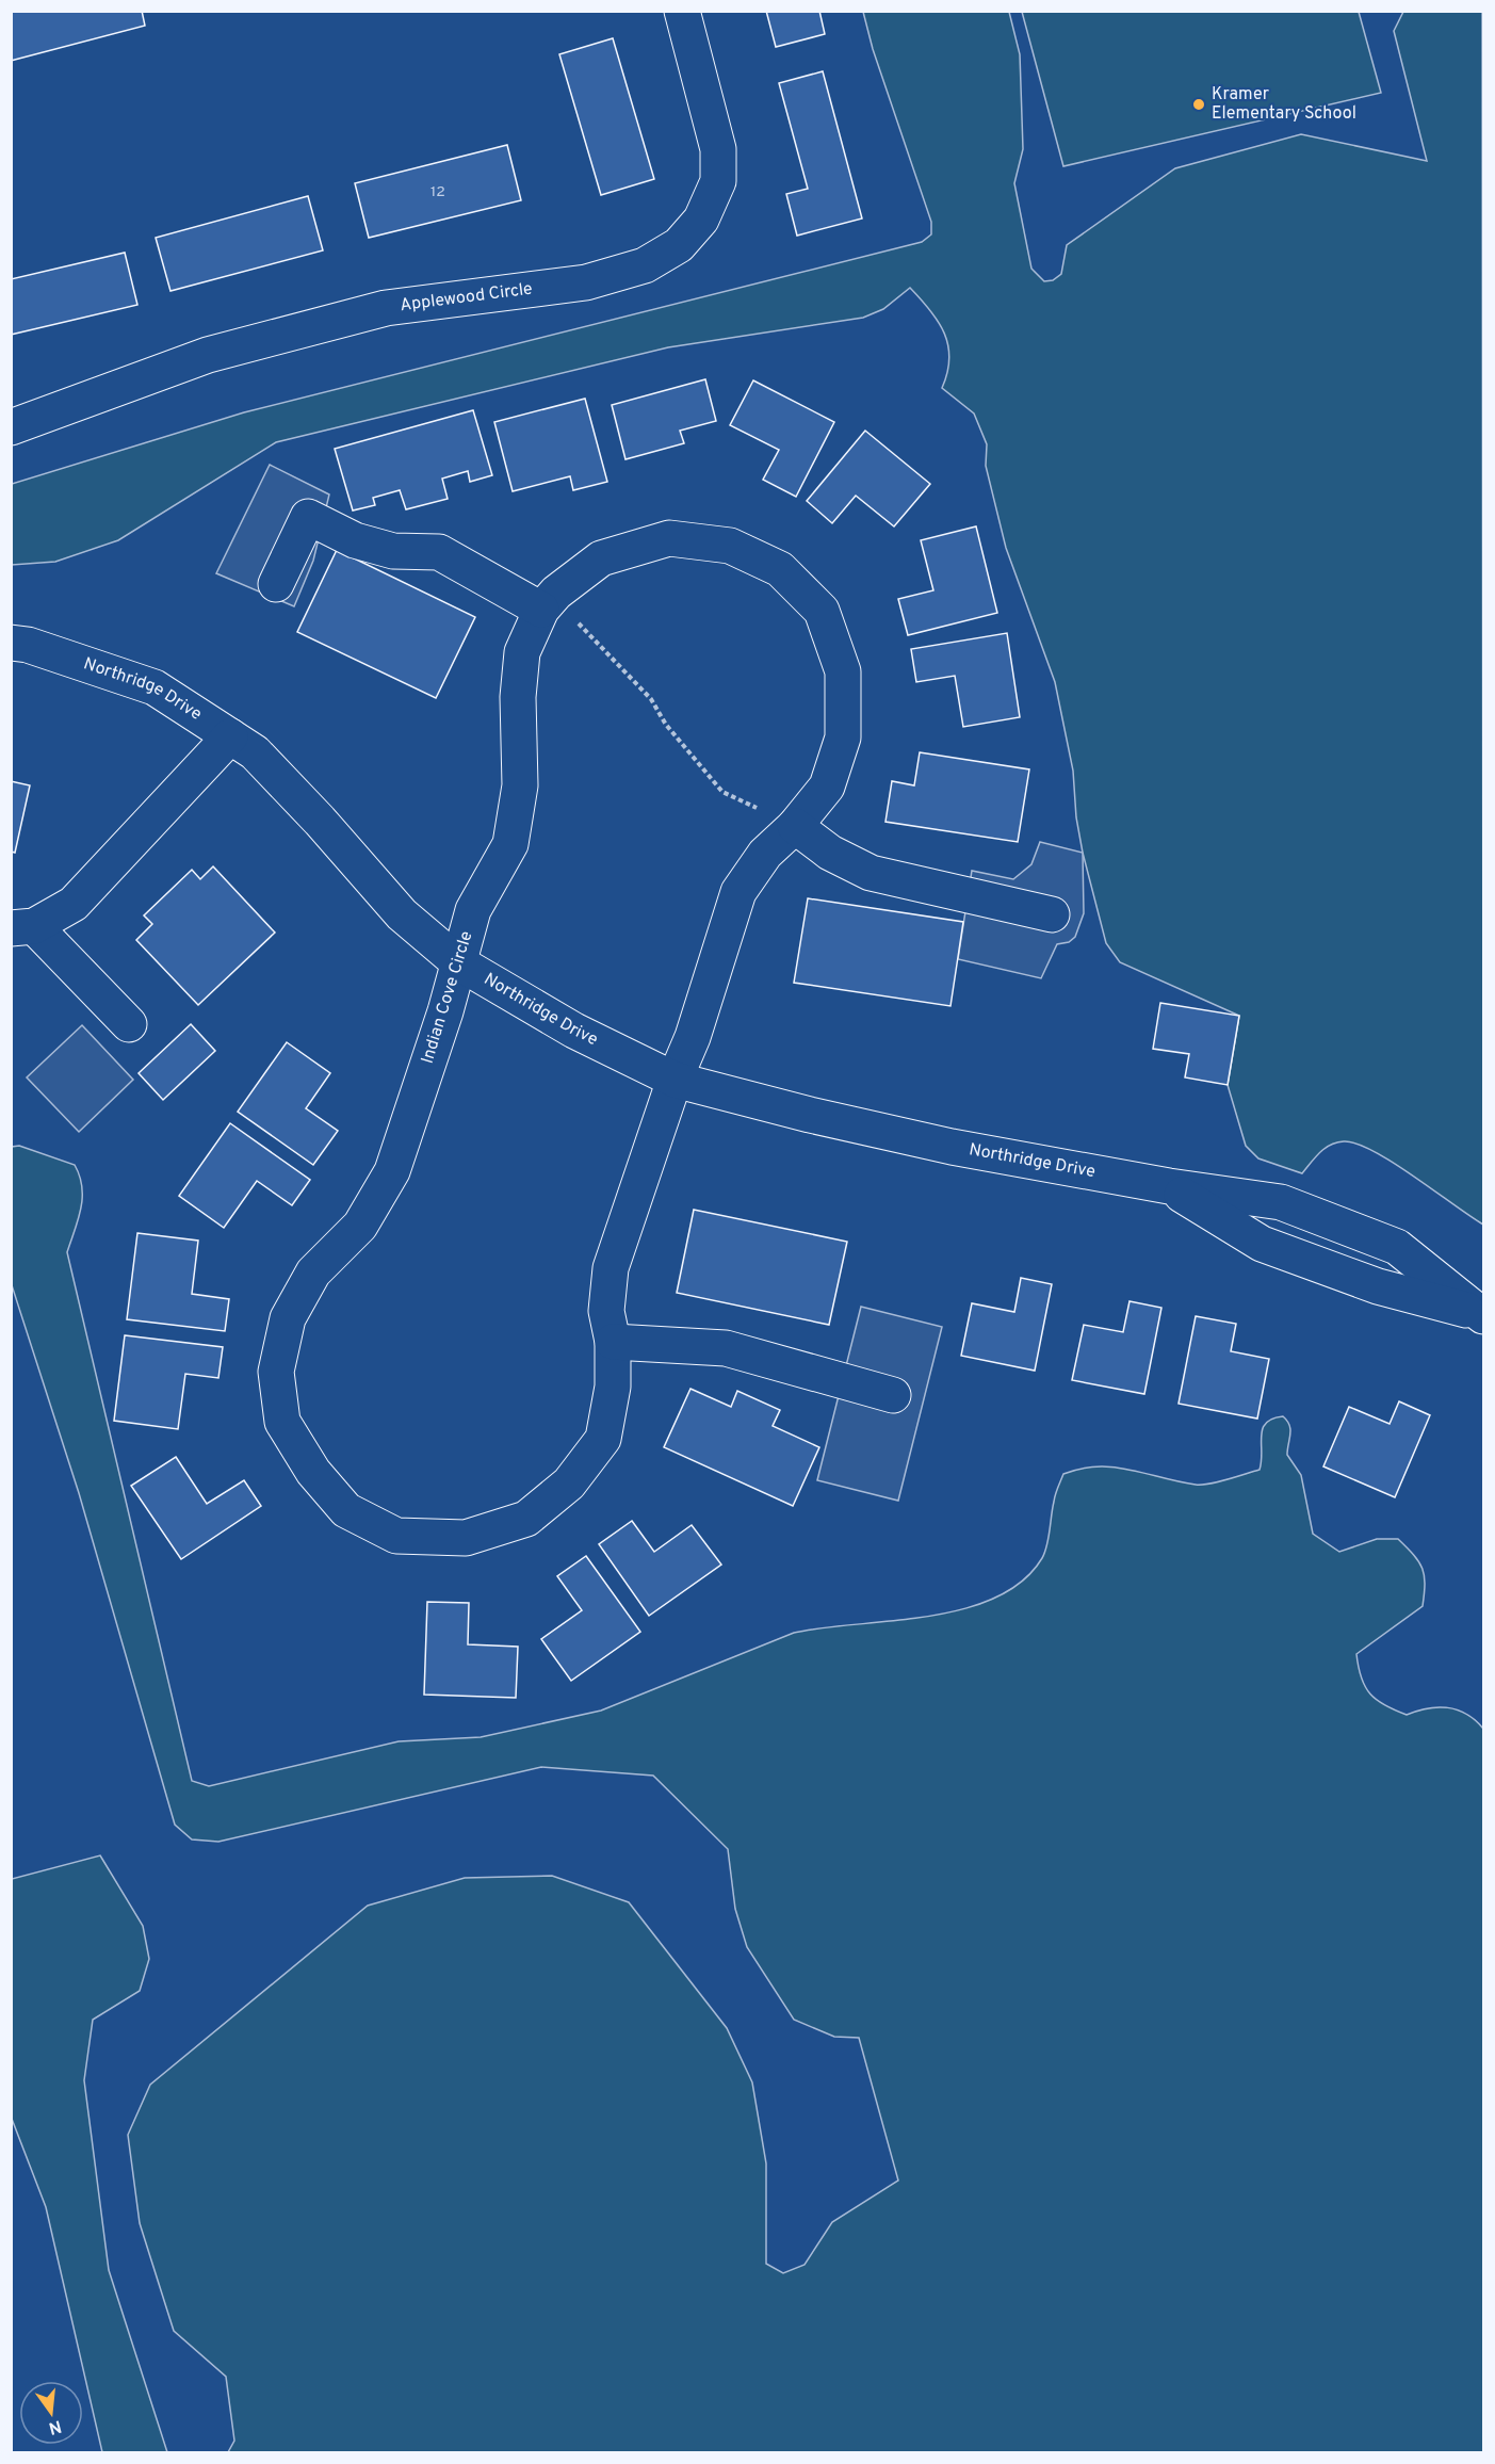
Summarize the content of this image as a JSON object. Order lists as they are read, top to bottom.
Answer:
{
  "streets": {
    "street": ["Applewood Circle", "Northridge Drive", "Indian Cove Circle"]
  },
  "crossings": [
    ["Northridge Drive", "Indian Cove Circle"]
  ],
  "places": ["Kramer Elementary School"],
  "house_numbers": ["12"],
  "north": "bottom"
}
